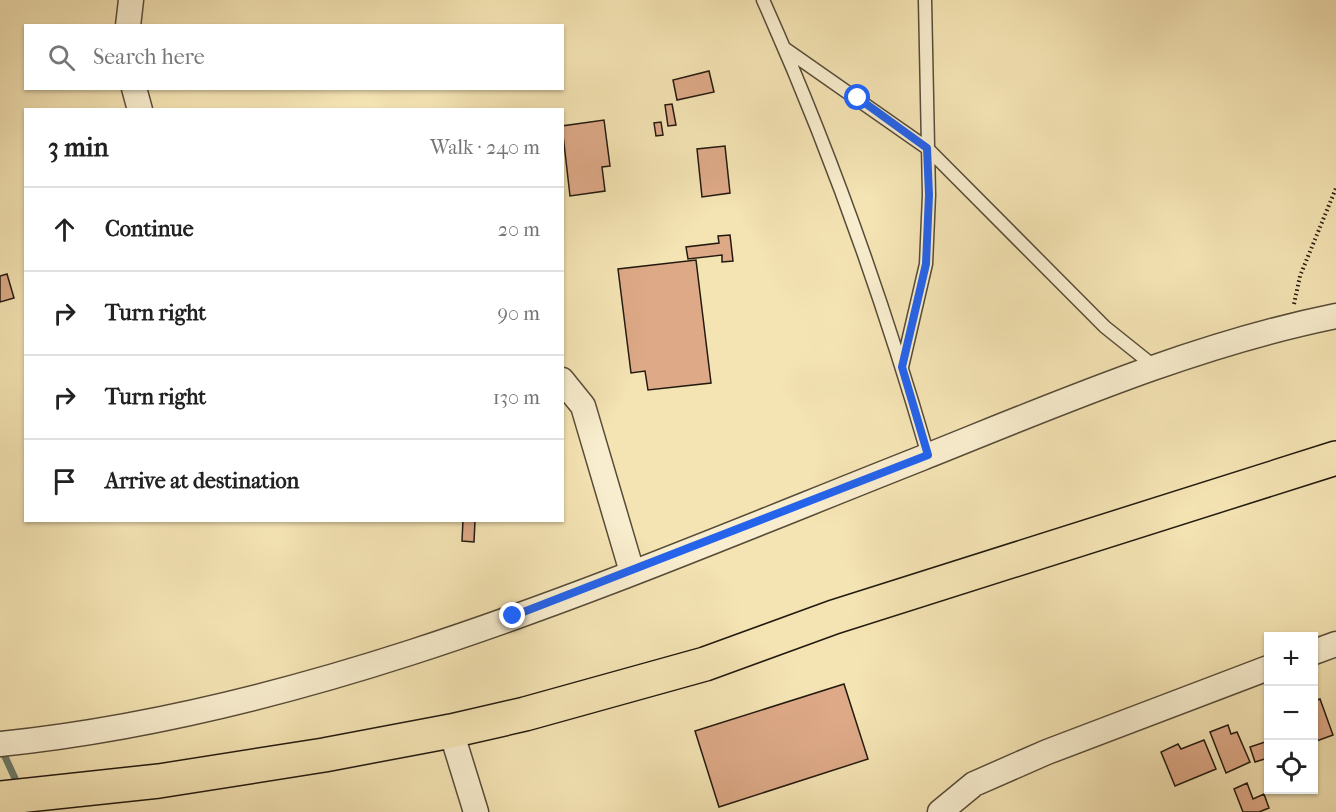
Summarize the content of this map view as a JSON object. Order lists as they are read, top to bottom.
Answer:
{
  "page": {
    "search": "Search here",
    "heading": ["3 min", "Walk · 240 m"],
    "list": [
      ["Continue", "20 m"],
      ["Turn right", "90 m"],
      ["Turn right", "130 m"],
      "Arrive at destination"
    ],
    "map_buttons": ["+", "−"]
  }
}
